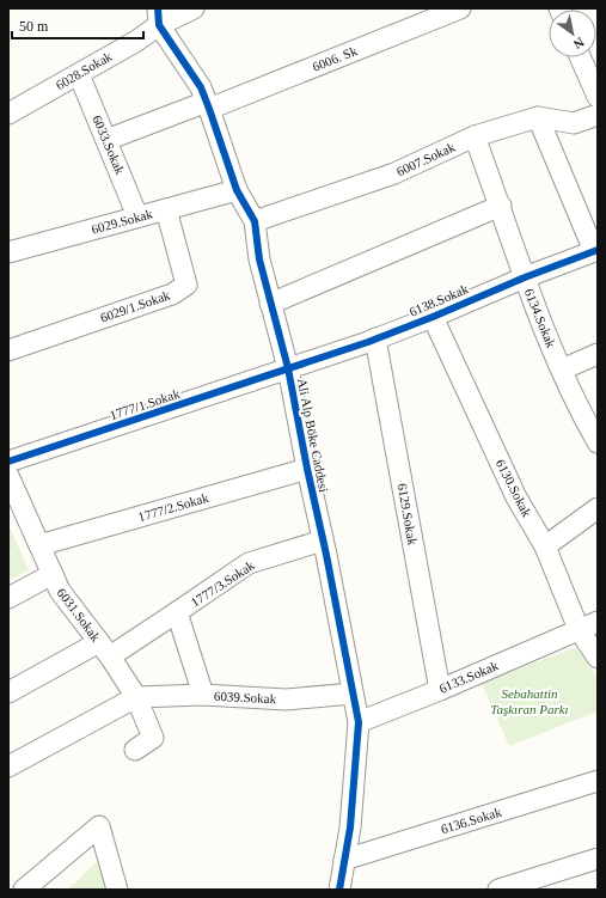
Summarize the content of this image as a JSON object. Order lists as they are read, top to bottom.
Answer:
{
  "streets": {
    "street": [
      "6006. Sk",
      "6028.Sokak",
      "6033.Sokak",
      "6007.Sokak",
      "6029.Sokak",
      "6138.Sokak",
      "6029/1.Sokak",
      "6134.Sokak",
      "1777/1.Sokak",
      "Ali Alp Böke Caddesi",
      "6130.Sokak",
      "1777/2.Sokak",
      "6129.Sokak",
      "1777/3.Sokak",
      "6031.Sokak",
      "6133.Sokak",
      "6039.Sokak",
      "6136.Sokak"
    ]
  },
  "crossings": [
    ["6006. Sk", "6033.Sokak"],
    ["6006. Sk", "Ali Alp Böke Caddesi"],
    ["6028.Sokak", "6033.Sokak"],
    ["6028.Sokak", "Ali Alp Böke Caddesi"],
    ["6033.Sokak", "6029.Sokak"],
    ["6007.Sokak", "6134.Sokak"],
    ["6007.Sokak", "Ali Alp Böke Caddesi"],
    ["6029.Sokak", "6029/1.Sokak"],
    ["6029.Sokak", "Ali Alp Böke Caddesi"],
    ["6138.Sokak", "6134.Sokak"],
    ["6138.Sokak", "1777/1.Sokak"],
    ["6138.Sokak", "Ali Alp Böke Caddesi"],
    ["6138.Sokak", "6130.Sokak"],
    ["6138.Sokak", "6129.Sokak"],
    ["1777/1.Sokak", "Ali Alp Böke Caddesi"],
    ["Ali Alp Böke Caddesi", "1777/2.Sokak"],
    ["Ali Alp Böke Caddesi", "1777/3.Sokak"],
    ["Ali Alp Böke Caddesi", "6133.Sokak"],
    ["Ali Alp Böke Caddesi", "6039.Sokak"],
    ["Ali Alp Böke Caddesi", "6136.Sokak"],
    ["6130.Sokak", "6133.Sokak"],
    ["1777/2.Sokak", "6031.Sokak"],
    ["6129.Sokak", "6133.Sokak"],
    ["1777/3.Sokak", "6031.Sokak"],
    ["1777/3.Sokak", "6039.Sokak"],
    ["6031.Sokak", "6039.Sokak"]
  ],
  "parks": ["Sebahattin Taşkıran Parkı"],
  "scale_bar": "50 m",
  "north": "bottom right"
}
